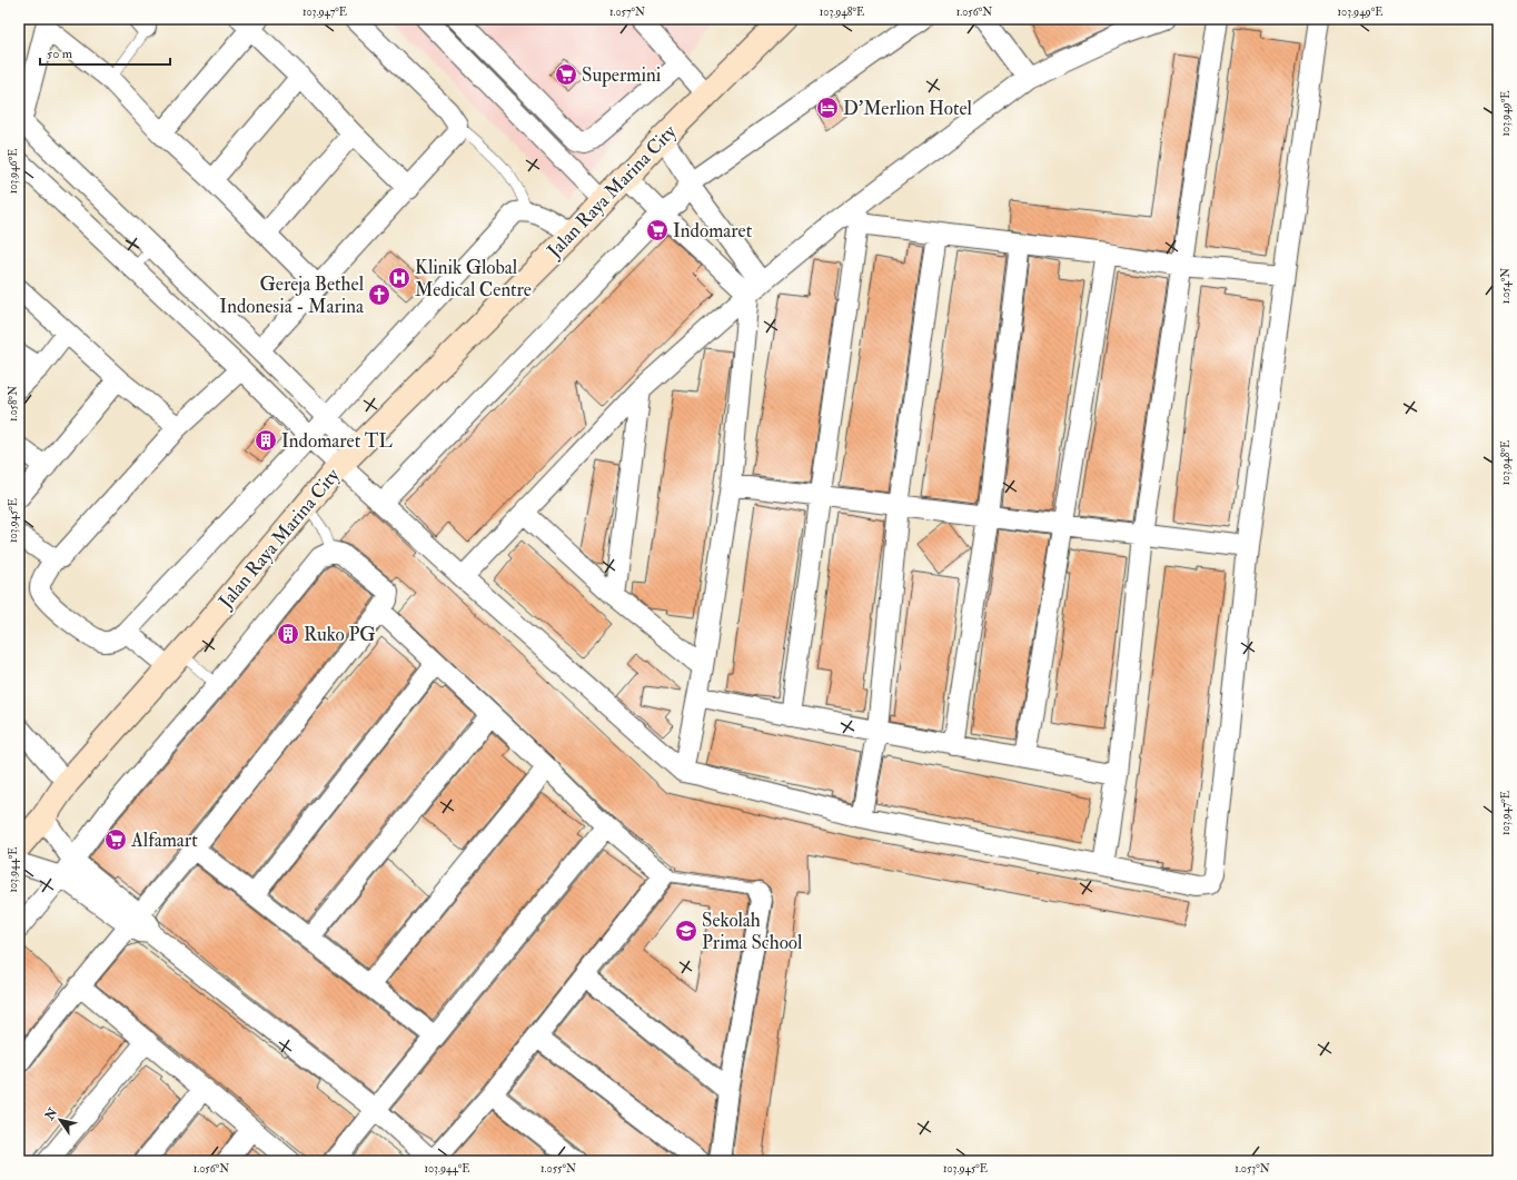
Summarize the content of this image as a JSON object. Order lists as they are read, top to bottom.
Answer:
{
  "streets": {
    "main road": ["Jalan Raya Marina City"]
  },
  "places": {
    "supermarket": ["Supermini", "Indomaret", "Alfamart"],
    "hotel": ["D'Merlion Hotel"],
    "hospital": ["Klinik Global Medical Centre"],
    "church": ["Gereja Bethel Indonesia - Marina"],
    "building": ["Indomaret TL", "Ruko PG"],
    "school or university": ["Sekolah Prima School"]
  },
  "scale_bar": "50 m",
  "north": "top left",
  "coordinates": [
    "103.947°E",
    "1.057°N",
    "103.948°E",
    "1.056°N",
    "103.949°E",
    "103.946°E",
    "1.054°N",
    "1.058°N",
    "103.945°E",
    "103.944°E",
    "1.055°N",
    "1.053°N"
  ]
}
